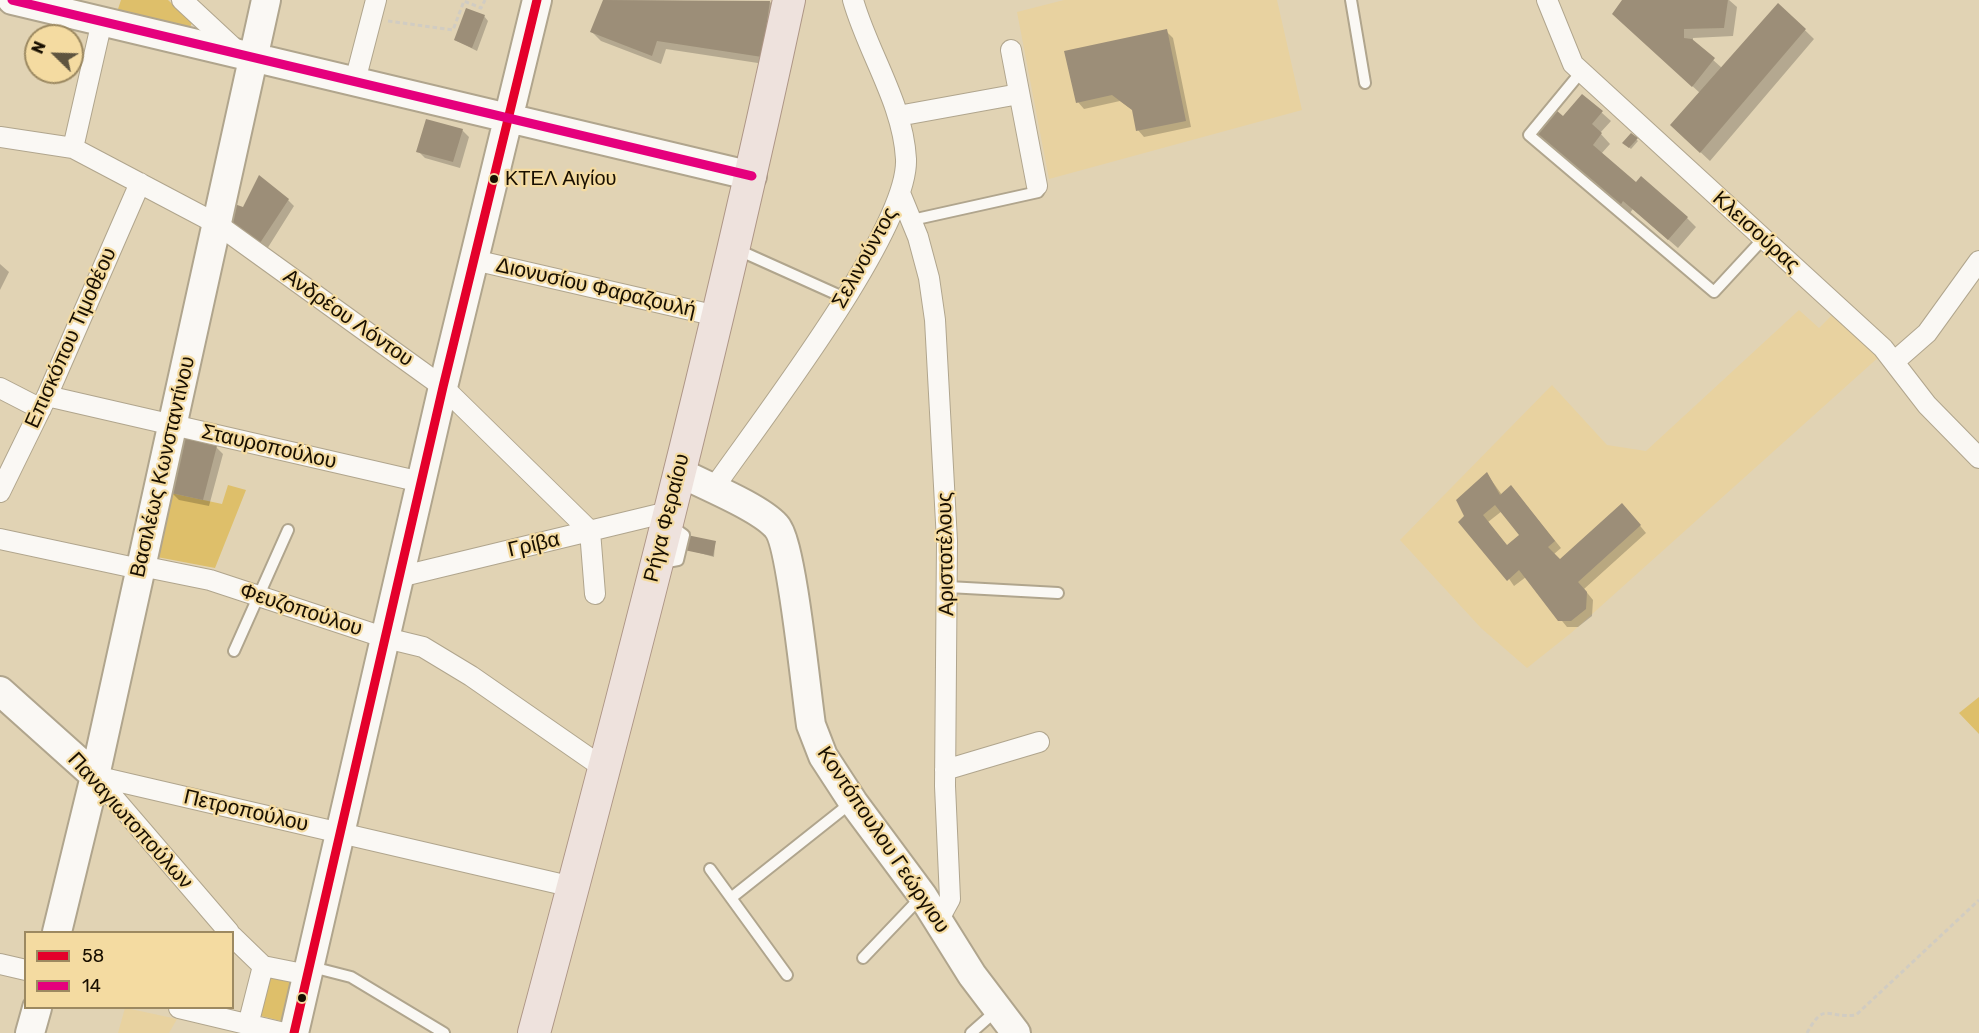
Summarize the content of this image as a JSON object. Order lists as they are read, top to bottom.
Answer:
{
  "streets": {
    "main road": ["Ρήγα Φεραίου"],
    "street": [
      "Κλεισούρας",
      "Σελινούντος",
      "Διονυσίου Φαραζουλή",
      "Ανδρέου Λόντου",
      "Επισκόπου Τιμοθέου",
      "Σταυροπούλου",
      "Βασιλέως Κωνσταντίνου",
      "Γρίβα",
      "Αριστοτέλους",
      "Φευζοπούλου",
      "Πετροπούλου",
      "Παναγιωτοπούλων",
      "Κοντόπουλου Γεώργιου"
    ]
  },
  "crossings": [
    ["Σελινούντος", "Αριστοτέλους"],
    ["Σελινούντος", "Κοντόπουλου Γεώργιου"],
    ["Διονυσίου Φαραζουλή", "Ρήγα Φεραίου"],
    ["Ανδρέου Λόντου", "Επισκόπου Τιμοθέου"],
    ["Ανδρέου Λόντου", "Βασιλέως Κωνσταντίνου"],
    ["Ανδρέου Λόντου", "Γρίβα"],
    ["Επισκόπου Τιμοθέου", "Σταυροπούλου"],
    ["Σταυροπούλου", "Βασιλέως Κωνσταντίνου"],
    ["Βασιλέως Κωνσταντίνου", "Φευζοπούλου"],
    ["Βασιλέως Κωνσταντίνου", "Πετροπούλου"],
    ["Βασιλέως Κωνσταντίνου", "Παναγιωτοπούλων"],
    ["Ρήγα Φεραίου", "Γρίβα"],
    ["Ρήγα Φεραίου", "Φευζοπούλου"],
    ["Ρήγα Φεραίου", "Πετροπούλου"],
    ["Ρήγα Φεραίου", "Κοντόπουλου Γεώργιου"],
    ["Αριστοτέλους", "Κοντόπουλου Γεώργιου"],
    ["Πετροπούλου", "Παναγιωτοπούλων"]
  ],
  "places": ["ΚΤΕΛ Αιγίου"],
  "lines": ["transit line 58", "transit line 14"],
  "legend": ["58", "14"],
  "north": "top left"
}
